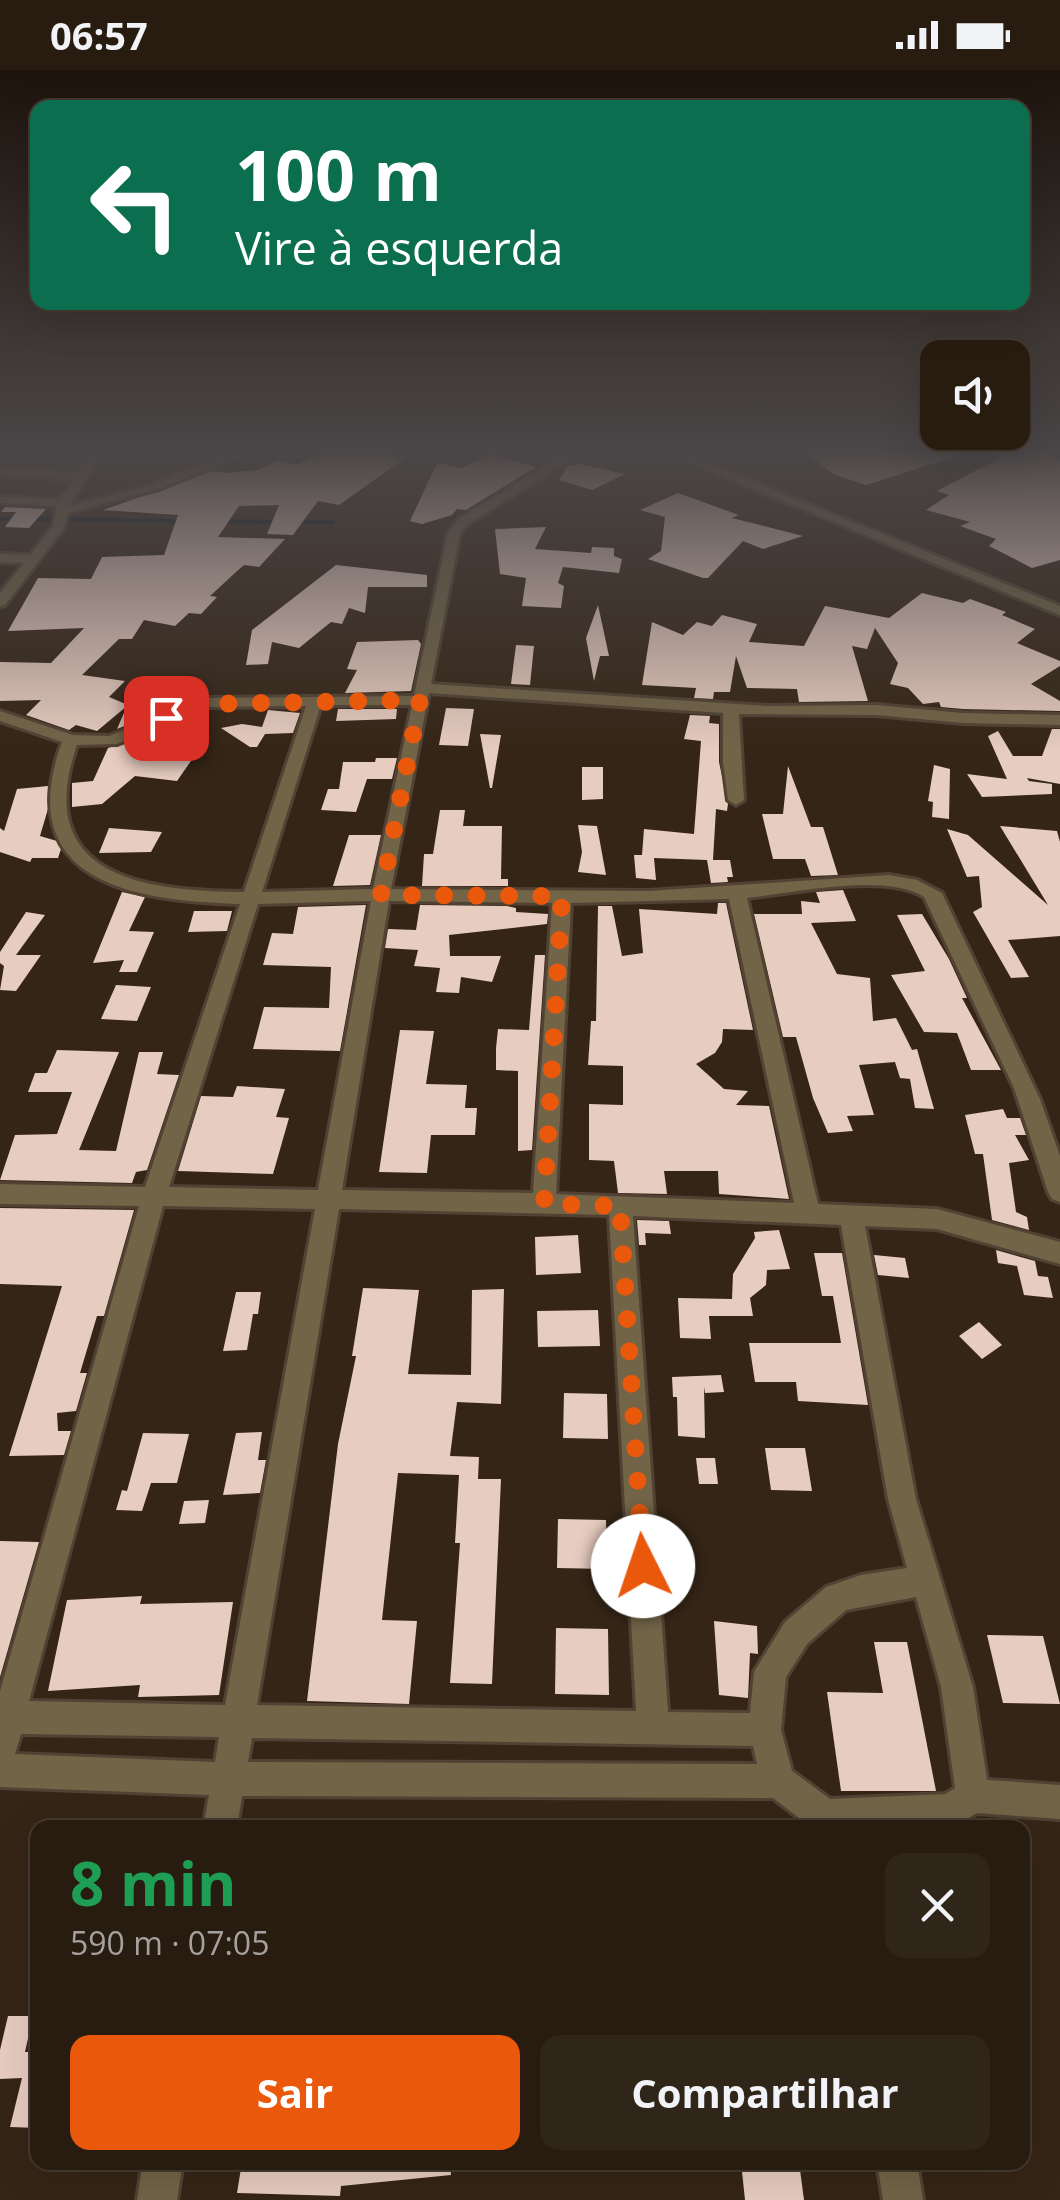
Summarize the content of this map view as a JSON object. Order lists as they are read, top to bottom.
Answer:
{
  "page": {
    "status": "06:57",
    "turn": ["100 m", "Vire à esquerda"],
    "heading": ["8 min", "590 m · 07:05"],
    "buttons": ["Sair", "Compartilhar"]
  }
}
